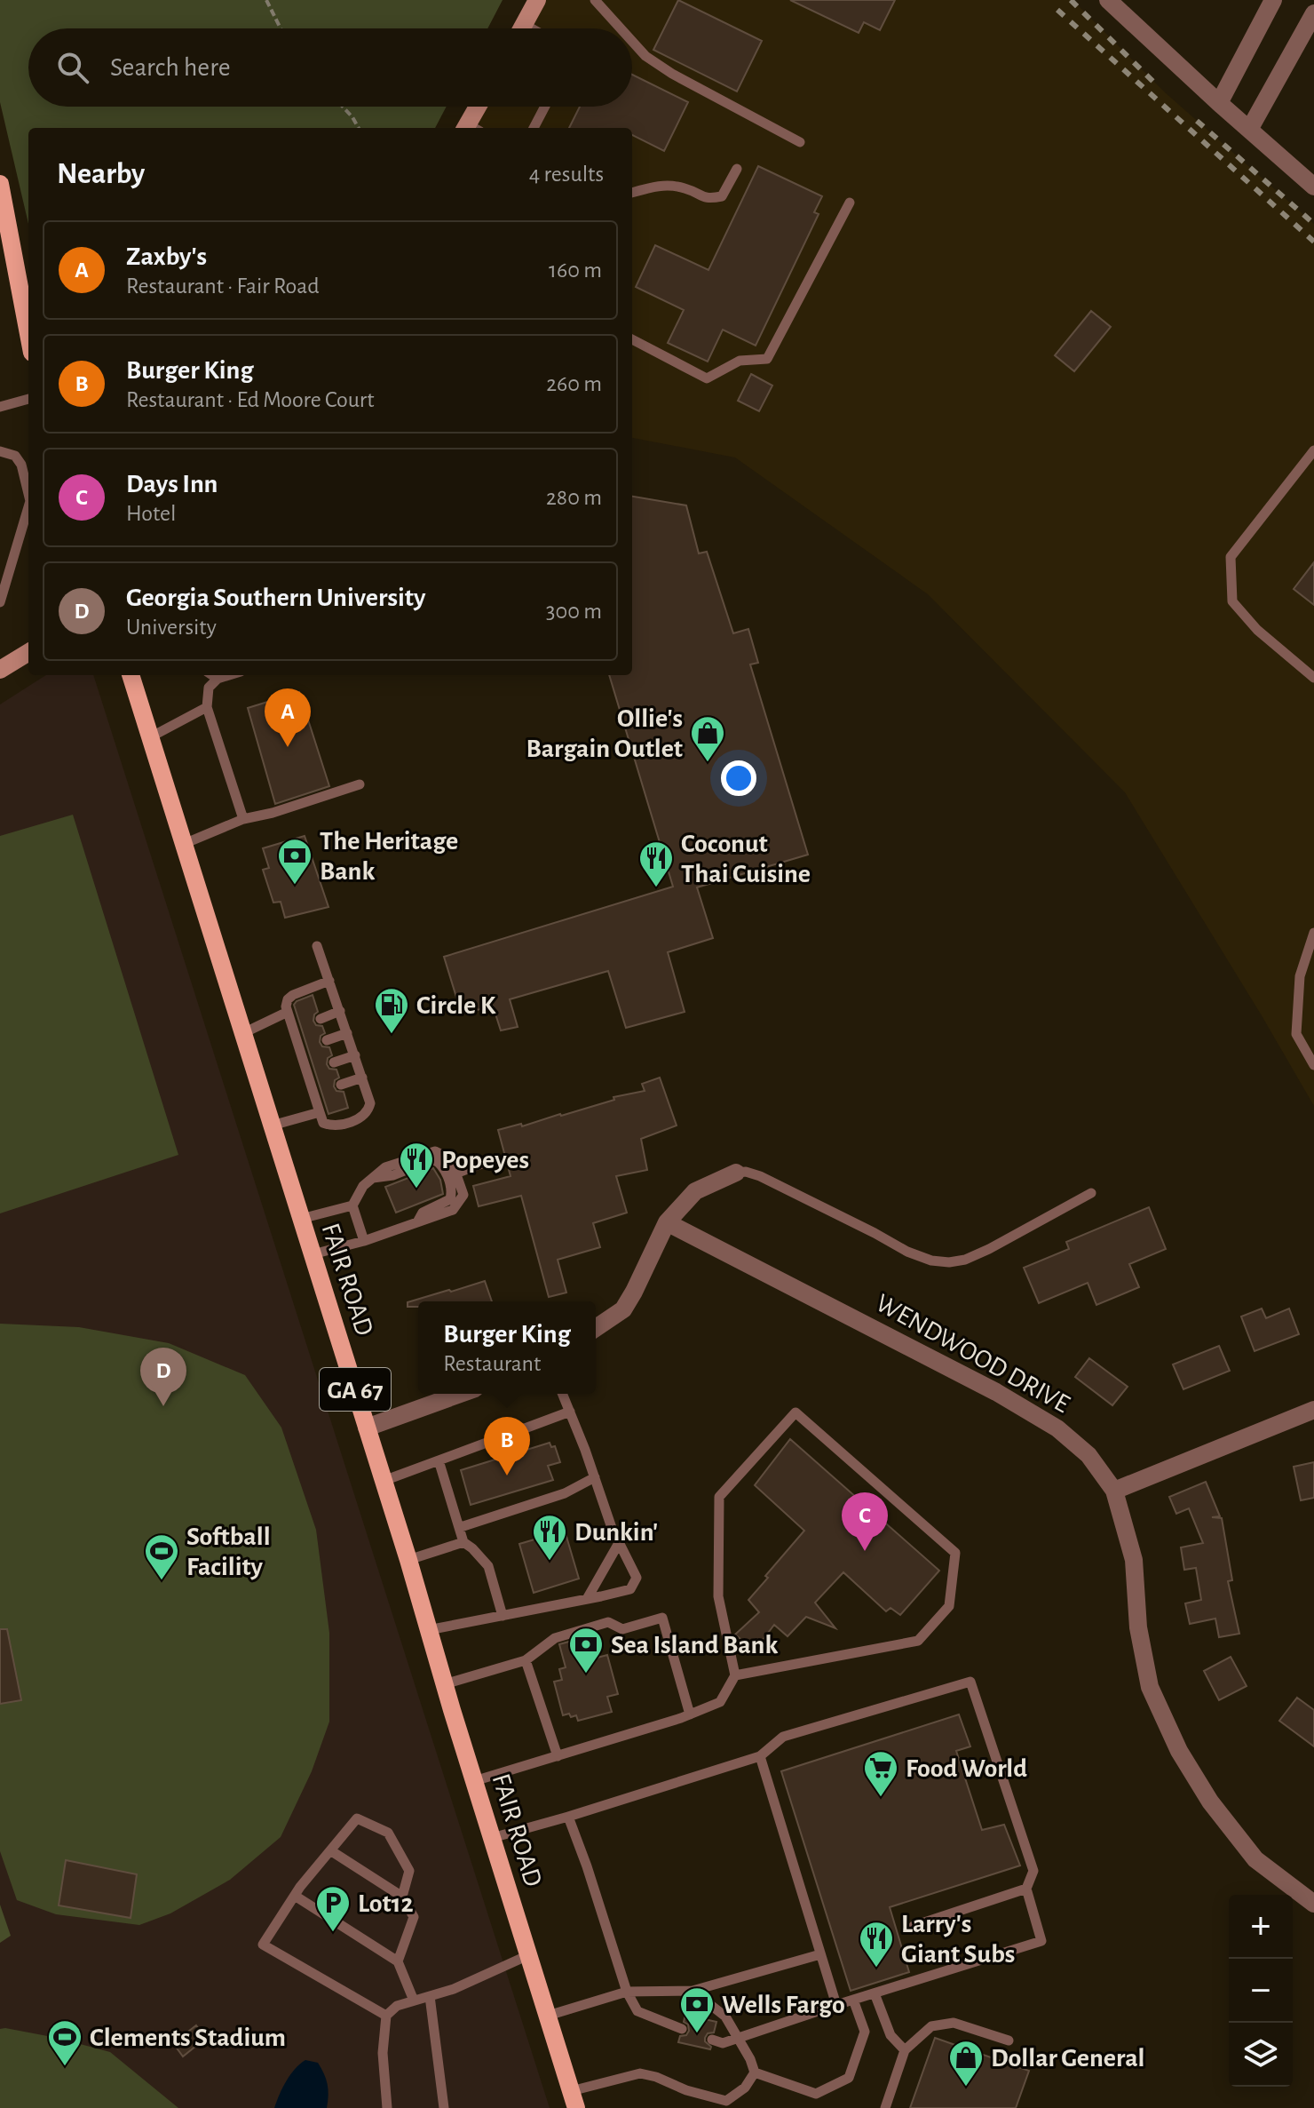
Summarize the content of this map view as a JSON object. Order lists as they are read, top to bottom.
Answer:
{
  "streets": {
    "main road": ["FAIR ROAD", "GA 67"],
    "street": ["WENDWOOD DRIVE"]
  },
  "places": {
    "shop": ["Ollie's Bargain Outlet", "Dollar General"],
    "bank": ["The Heritage Bank", "Sea Island Bank", "Wells Fargo"],
    "restaurant": [
      "Coconut Thai Cuisine",
      "Popeyes",
      "Dunkin'",
      "Larry's Giant Subs"
    ],
    "fuel station": ["Circle K"],
    "sports": ["Softball Facility", "Clements Stadium"],
    "supermarket": ["Food World"],
    "parking": ["Lot12"]
  },
  "page": {
    "search": "Search here",
    "heading": ["Nearby", "4 results"],
    "list": [
      {
        "mark": "A",
        "name": "Zaxby's",
        "note": "Restaurant · Fair Road",
        "value": "160 m"
      },
      {
        "mark": "B",
        "name": "Burger King",
        "note": "Restaurant · Ed Moore Court",
        "value": "260 m"
      },
      {
        "mark": "C",
        "name": "Days Inn",
        "note": "Hotel",
        "value": "280 m"
      },
      {
        "mark": "D",
        "name": "Georgia Southern University",
        "note": "University",
        "value": "300 m"
      }
    ],
    "pins": [
      "A",
      "D",
      "B",
      "C"
    ],
    "popup": ["Burger King", "Restaurant"],
    "map_buttons": ["+", "−"]
  }
}
